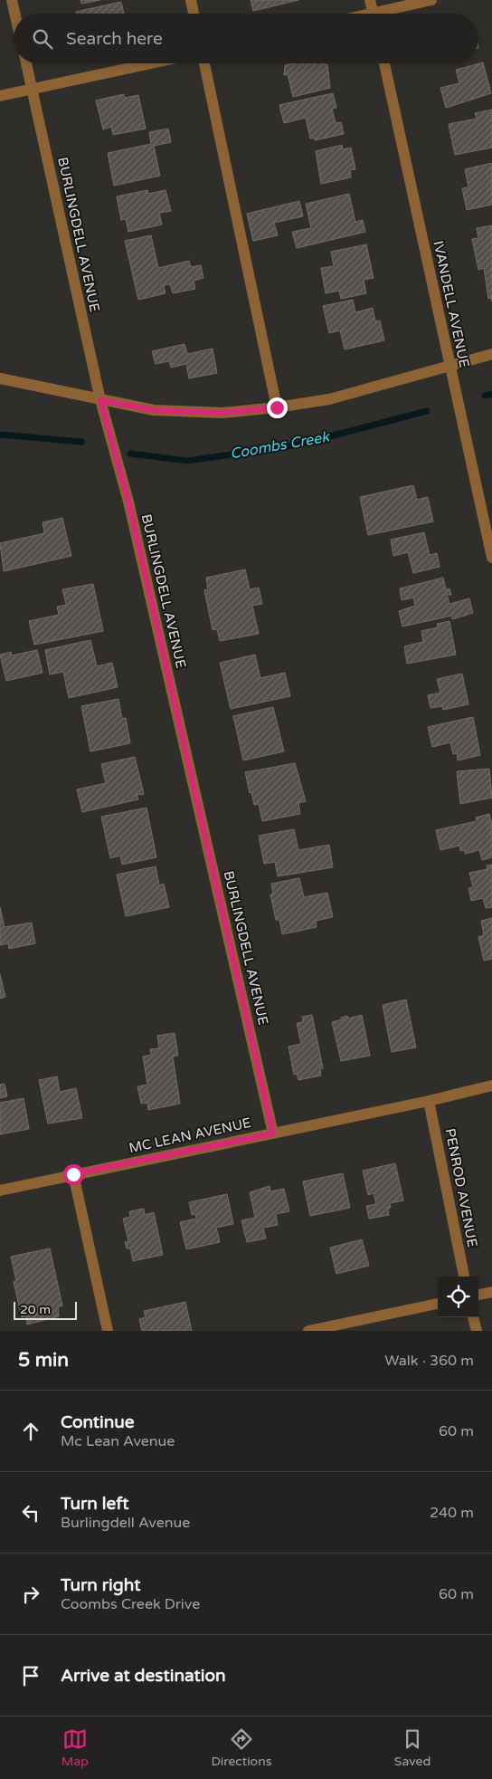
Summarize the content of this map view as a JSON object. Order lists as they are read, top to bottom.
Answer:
{
  "streets": {
    "street": [
      "BURLINGDELL AVENUE",
      "IVANDELL AVENUE",
      "MC LEAN AVENUE",
      "PENROD AVENUE"
    ]
  },
  "crossings": [
    ["BURLINGDELL AVENUE", "MC LEAN AVENUE"],
    ["MC LEAN AVENUE", "PENROD AVENUE"]
  ],
  "water": ["Coombs Creek"],
  "scale_bar": "20 m",
  "page": {
    "search": "Search here",
    "scale": "20 m",
    "heading": ["5 min", "Walk · 360 m"],
    "list": [
      ["Continue", "Mc Lean Avenue", "60 m"],
      ["Turn left", "Burlingdell Avenue", "240 m"],
      ["Turn right", "Coombs Creek Drive", "60 m"],
      "Arrive at destination"
    ],
    "nav": ["Map", "Directions", "Saved"]
  }
}
